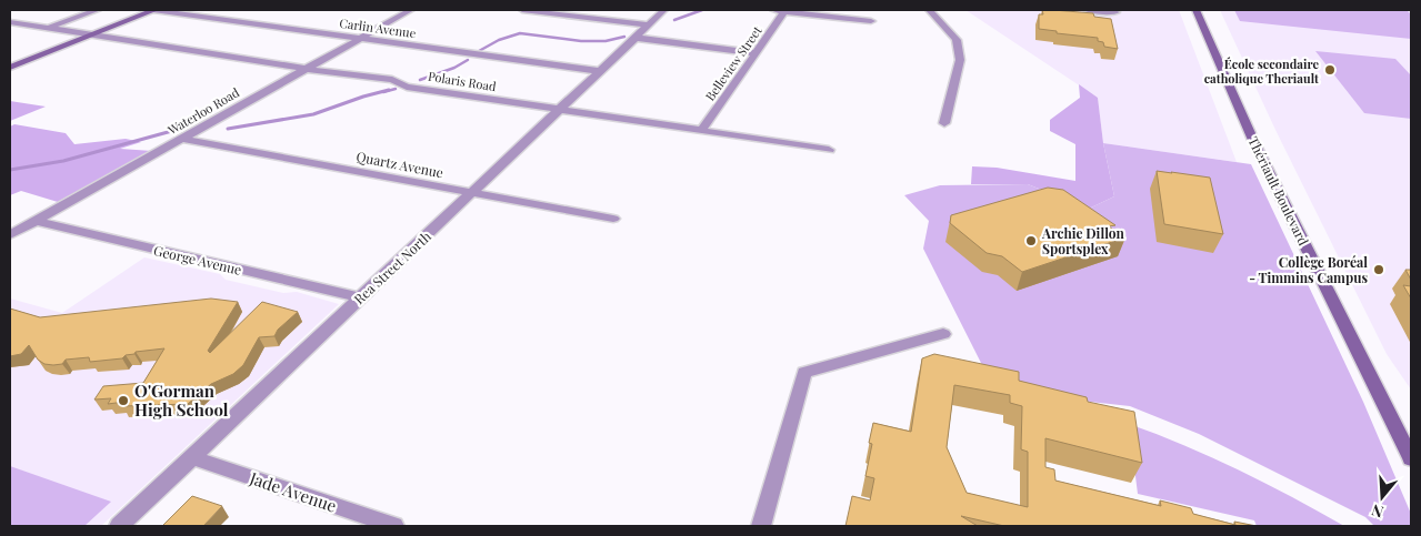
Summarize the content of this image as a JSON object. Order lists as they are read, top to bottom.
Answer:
{
  "streets": {
    "main road": ["Thériault Boulevard"],
    "street": [
      "Carlin Avenue",
      "Belleview Street",
      "Polaris Road",
      "Waterloo Road",
      "Quartz Avenue",
      "George Avenue",
      "Rea Street North",
      "Jade Avenue"
    ]
  },
  "crossings": [
    ["Carlin Avenue", "Waterloo Road"],
    ["Carlin Avenue", "Rea Street North"],
    ["Belleview Street", "Polaris Road"],
    ["Polaris Road", "Waterloo Road"],
    ["Polaris Road", "Rea Street North"],
    ["Waterloo Road", "Quartz Avenue"],
    ["Waterloo Road", "George Avenue"],
    ["Quartz Avenue", "Rea Street North"],
    ["George Avenue", "Rea Street North"],
    ["Rea Street North", "Jade Avenue"]
  ],
  "places": [
    "École secondaire catholique Theriault",
    "Archie Dillon Sportsplex",
    "Collège Boréal - Timmins Campus",
    "O'Gorman High School"
  ],
  "north": "bottom"
}
